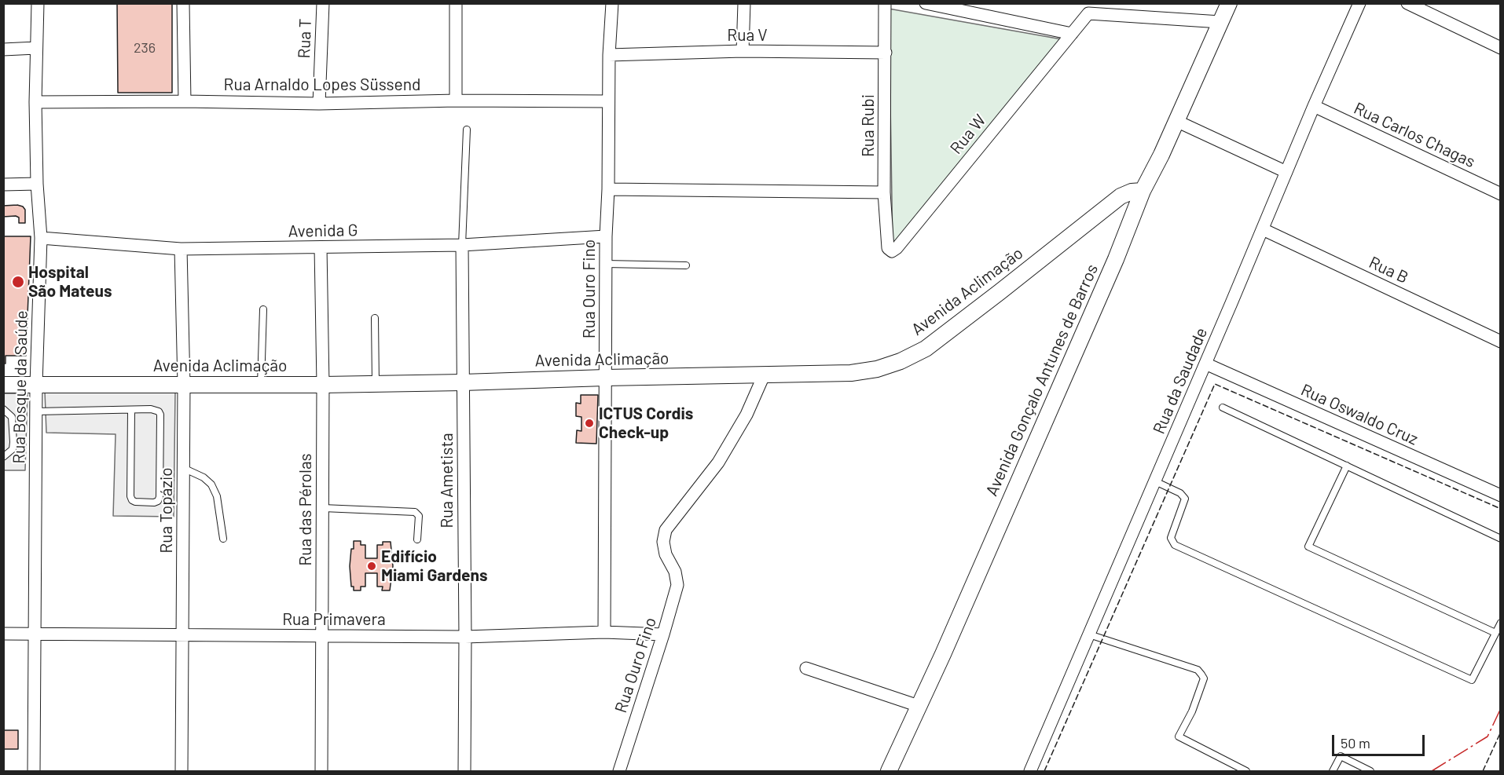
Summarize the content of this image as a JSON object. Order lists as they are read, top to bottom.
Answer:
{
  "streets": {
    "street": [
      "Rua V",
      "Rua T",
      "Rua Arnaldo Lopes Süssend",
      "Rua Rubi",
      "Rua W",
      "Rua Carlos Chagas",
      "Avenida G",
      "Rua B",
      "Rua Ouro Fino",
      "Avenida Aclimação",
      "Avenida Gonçalo Antunes de Barros",
      "Rua da Saudade",
      "Rua Bosque da Saúde",
      "Rua Oswaldo Cruz",
      "Rua Ametista",
      "Rua das Pérolas",
      "Rua Topázio",
      "Rua Primavera"
    ]
  },
  "crossings": [
    ["Rua V", "Rua Rubi"],
    ["Rua V", "Rua Ouro Fino"],
    ["Rua T", "Rua Arnaldo Lopes Süssend"],
    ["Rua Arnaldo Lopes Süssend", "Rua Ouro Fino"],
    ["Rua Arnaldo Lopes Süssend", "Rua Bosque da Saúde"],
    ["Rua Rubi", "Rua W"],
    ["Rua Carlos Chagas", "Rua da Saudade"],
    ["Avenida G", "Rua Ouro Fino"],
    ["Avenida G", "Rua Bosque da Saúde"],
    ["Avenida G", "Rua Ametista"],
    ["Avenida G", "Rua das Pérolas"],
    ["Avenida G", "Rua Topázio"],
    ["Rua B", "Rua da Saudade"],
    ["Rua Ouro Fino", "Avenida Aclimação"],
    ["Rua Ouro Fino", "Rua Primavera"],
    ["Avenida Aclimação", "Avenida Gonçalo Antunes de Barros"],
    ["Avenida Aclimação", "Rua Bosque da Saúde"],
    ["Avenida Aclimação", "Rua Ametista"],
    ["Avenida Aclimação", "Rua das Pérolas"],
    ["Avenida Aclimação", "Rua Topázio"],
    ["Rua da Saudade", "Rua Oswaldo Cruz"],
    ["Rua Bosque da Saúde", "Rua Primavera"],
    ["Rua Ametista", "Rua Primavera"],
    ["Rua das Pérolas", "Rua Primavera"],
    ["Rua Topázio", "Rua Primavera"]
  ],
  "places": ["Hospital São Mateus", "ICTUS Cordis Check-up", "Edifício Miami Gardens"],
  "house_numbers": ["236"],
  "scale_bar": "50 m"
}
